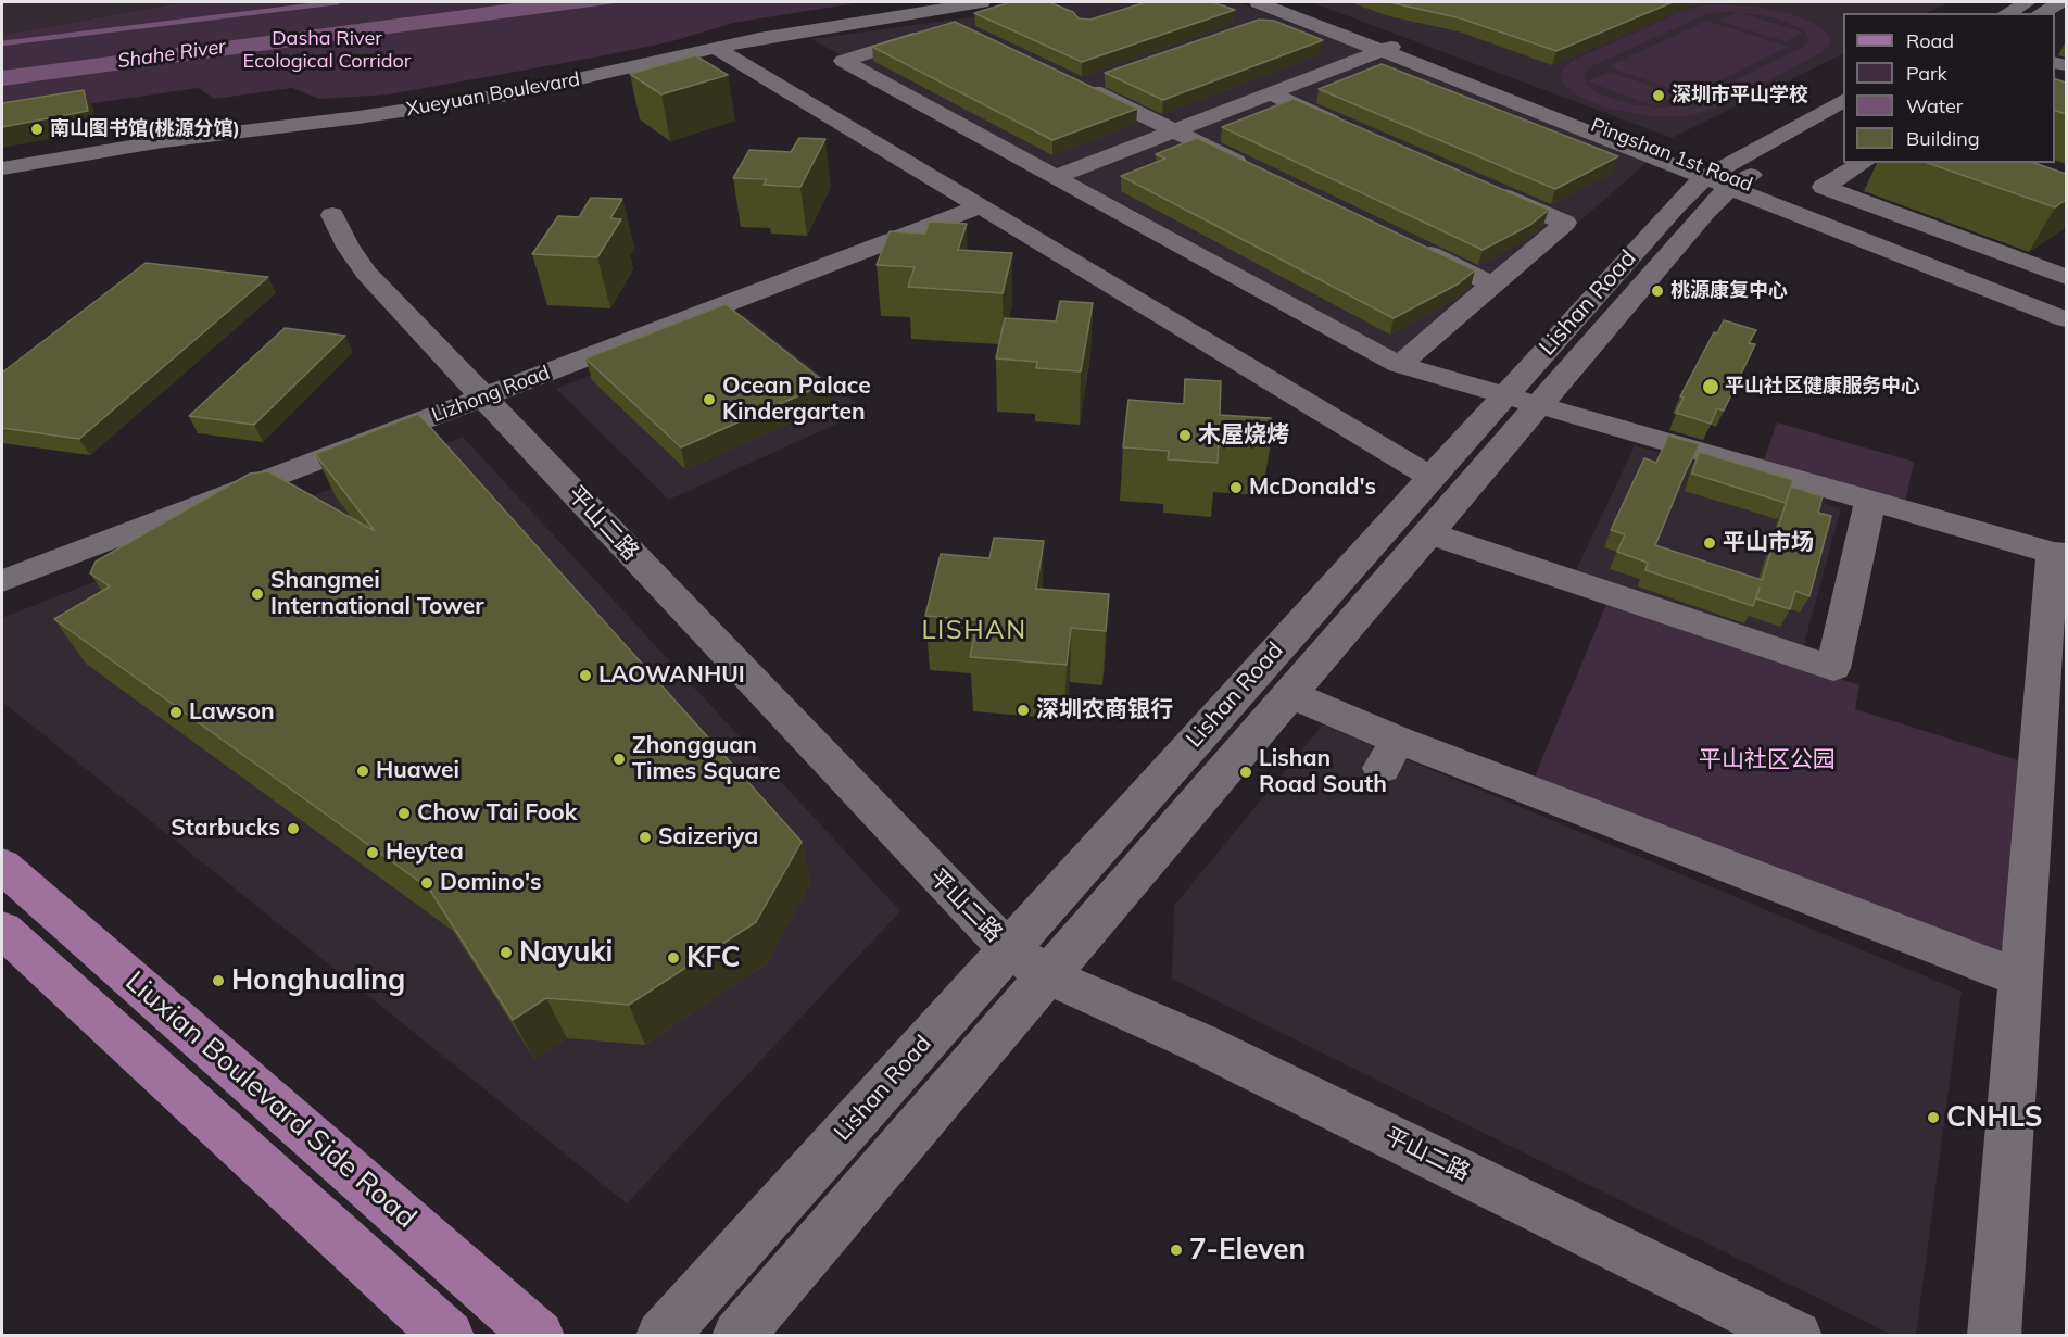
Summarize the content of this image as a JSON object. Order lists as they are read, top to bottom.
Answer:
{
  "streets": {
    "main road": ["Liuxian Boulevard Side Road"],
    "street": [
      "Xueyuan Boulevard",
      "Pingshan 1st Road",
      "Lishan Road",
      "Lizhong Road",
      "平山二路"
    ]
  },
  "crossings": [
    ["Pingshan 1st Road", "Lishan Road"],
    ["Lishan Road", "平山二路"],
    ["Lizhong Road", "平山二路"]
  ],
  "districts": ["LISHAN"],
  "water": ["Shahe River"],
  "parks": ["Dasha River Ecological Corridor", "平山社区公园"],
  "places": [
    "深圳市平山学校",
    "南山图书馆(桃源分馆)",
    "桃源康复中心",
    "平山社区健康服务中心",
    "Ocean Palace Kindergarten",
    "木屋烧烤",
    "McDonald's",
    "平山市场",
    "Shangmei International Tower",
    "LAOWANHUI",
    "深圳农商银行",
    "Lawson",
    "Zhongguan Times Square",
    "Huawei",
    "Lishan Road South",
    "Chow Tai Fook",
    "Starbucks",
    "Saizeriya",
    "Heytea",
    "Domino's",
    "Nayuki",
    "KFC",
    "Honghualing",
    "CNHLS",
    "7-Eleven"
  ],
  "legend": [
    "Road",
    "Park",
    "Water",
    "Building"
  ]
}
